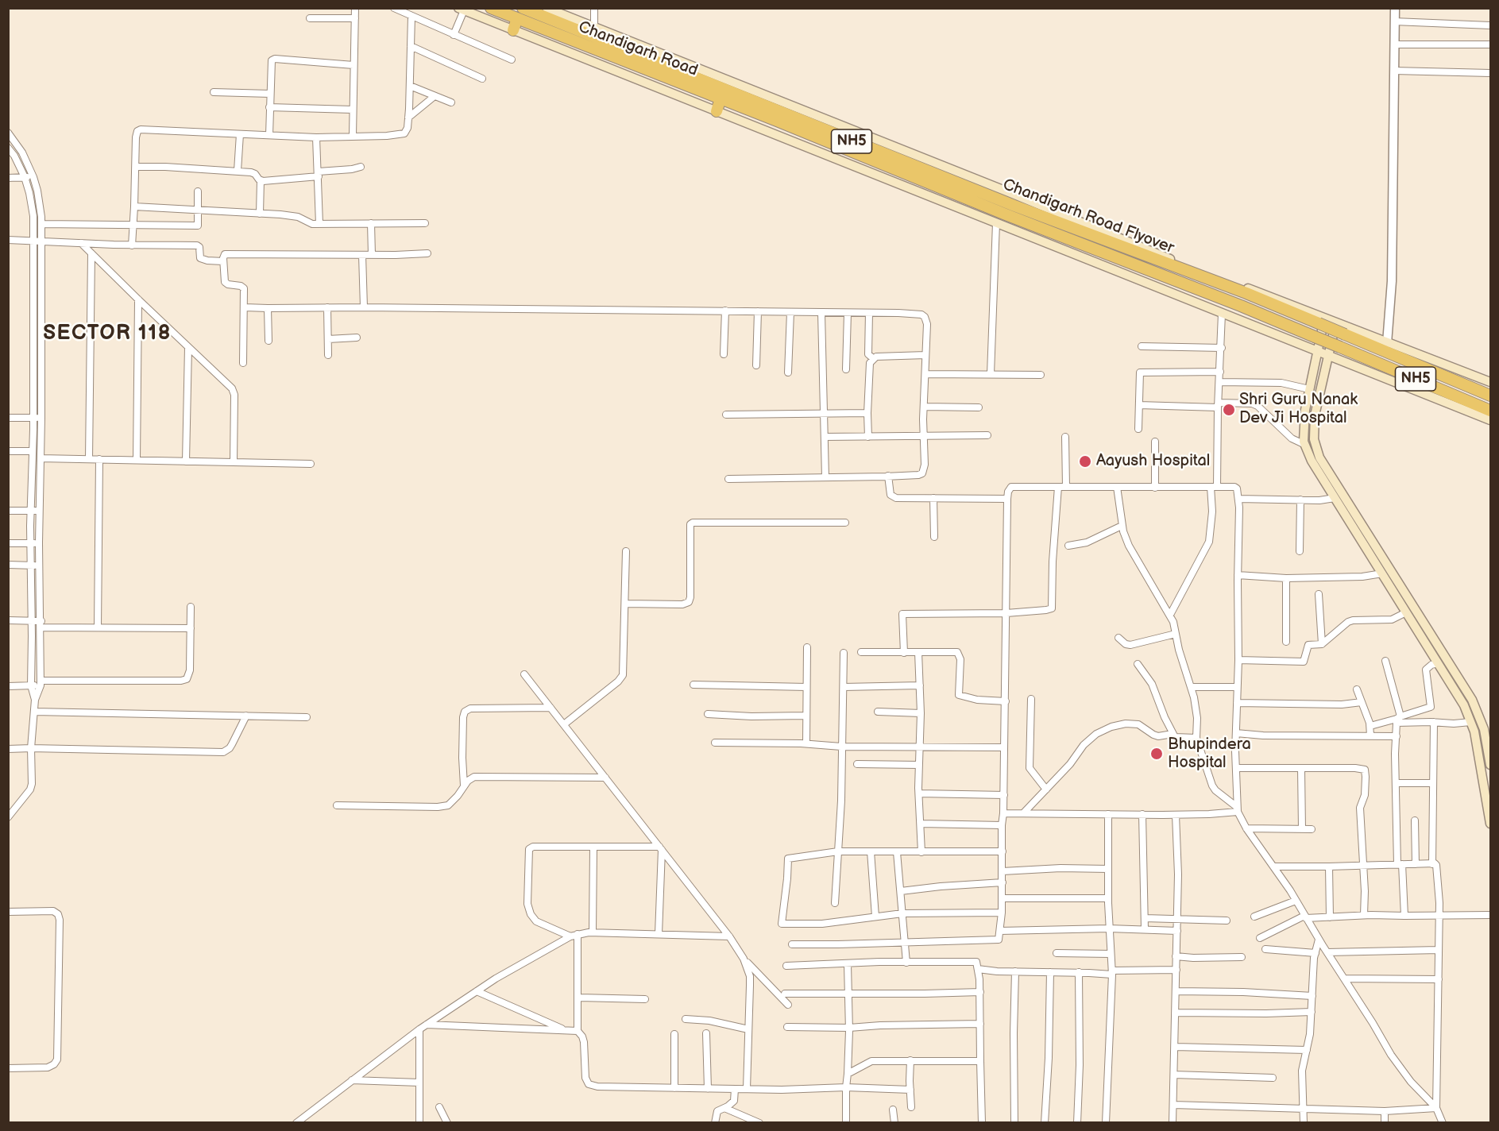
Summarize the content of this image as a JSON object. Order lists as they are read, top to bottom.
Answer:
{
  "streets": {
    "highway": ["Chandigarh Road", "NH5", "Chandigarh Road Flyover"]
  },
  "crossings": [
    ["Chandigarh Road", "NH5"],
    ["Chandigarh Road", "Chandigarh Road Flyover"],
    ["NH5", "Chandigarh Road Flyover"]
  ],
  "districts": ["SECTOR 118"],
  "places": ["Shri Guru Nanak Dev Ji Hospital", "Aayush Hospital", "Bhupindera Hospital"]
}
